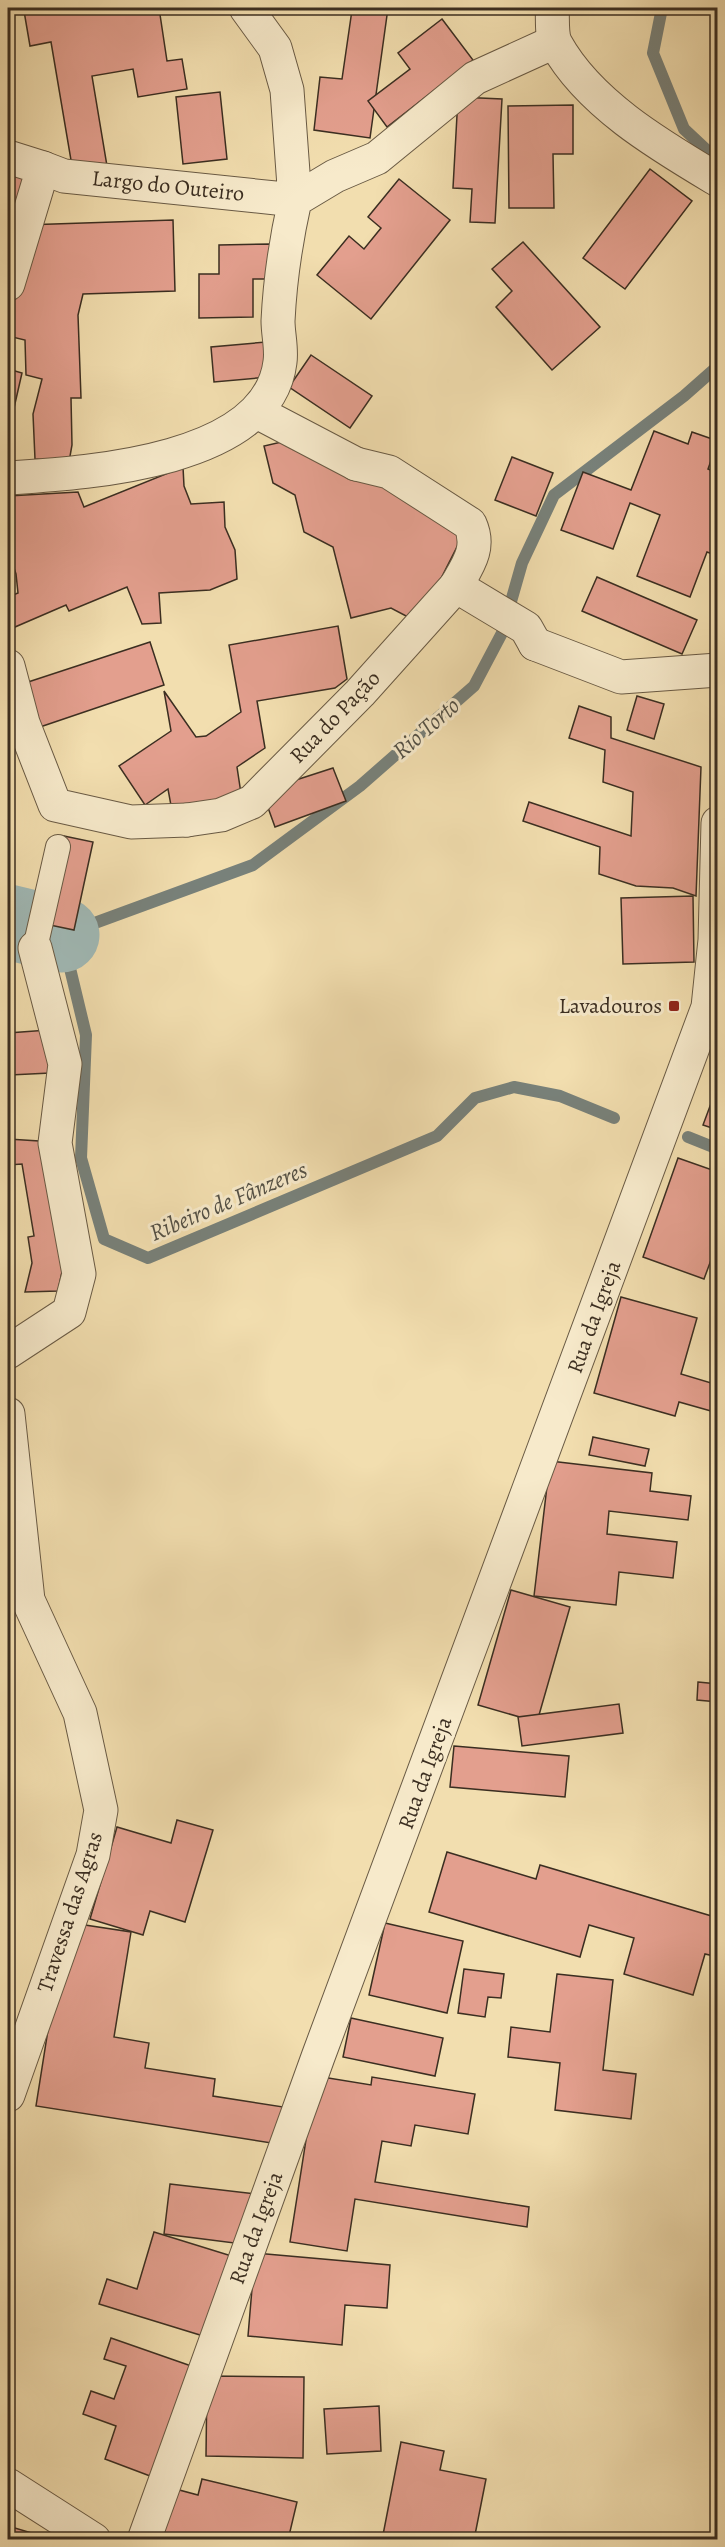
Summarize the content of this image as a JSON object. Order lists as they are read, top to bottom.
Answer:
{
  "streets": {
    "street": [
      "Largo do Outeiro",
      "Rua do Pação",
      "Rua da Igreja",
      "Travessa das Agras"
    ]
  },
  "water": ["Rio Torto", "Ribeiro de Fânzeres"],
  "places": {
    "transit": ["Lavadouros"]
  }
}
